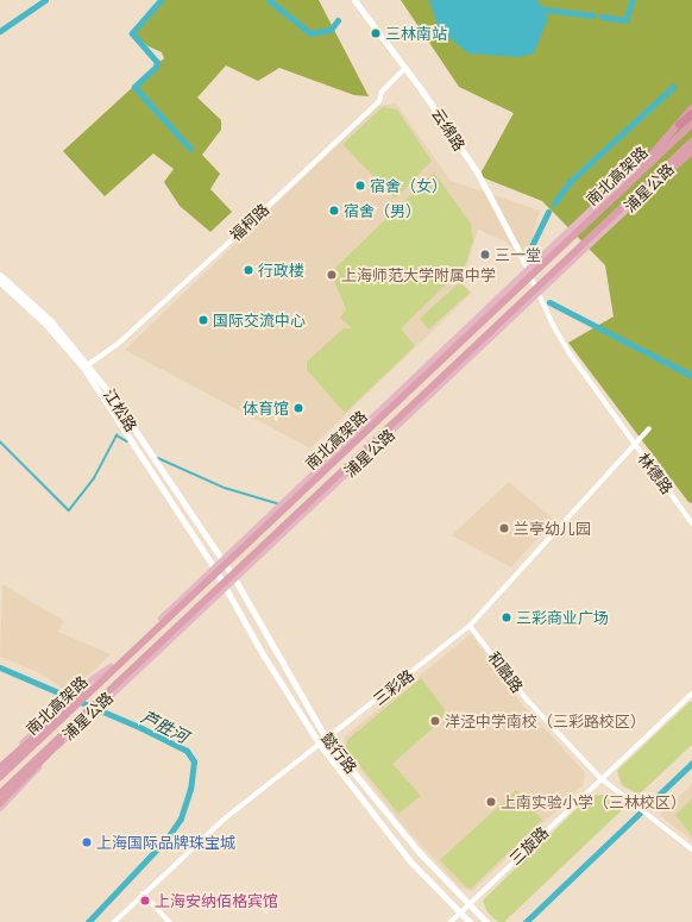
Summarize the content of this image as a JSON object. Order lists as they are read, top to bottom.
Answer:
{
  "streets": {
    "highway": ["南北高架路"],
    "main road": ["浦星公路"],
    "street": [
      "云绵路",
      "福柯路",
      "江松路",
      "林德路",
      "和融路",
      "三彩路",
      "懿行路",
      "三旋路"
    ]
  },
  "crossings": [
    ["云绵路", "浦星公路"],
    ["云绵路", "福柯路"],
    ["云绵路", "林德路"],
    ["浦星公路", "江松路"],
    ["浦星公路", "林德路"],
    ["浦星公路", "懿行路"],
    ["福柯路", "江松路"],
    ["江松路", "懿行路"],
    ["林德路", "三彩路"],
    ["和融路", "三彩路"],
    ["和融路", "三旋路"],
    ["三彩路", "懿行路"],
    ["懿行路", "三旋路"]
  ],
  "water": ["芦胜河"],
  "places": [
    "三林南站",
    "宿舍（女）",
    "宿舍（男）",
    "三一堂",
    "行政楼",
    "上海师范大学附属中学",
    "国际交流中心",
    "体育馆",
    "兰亭幼儿园",
    "三彩商业广场",
    "洋泾中学南校（三彩路校区）",
    "上南实验小学（三林校区）",
    "上海国际品牌珠宝城",
    "上海安纳佰格宾馆"
  ]
}
